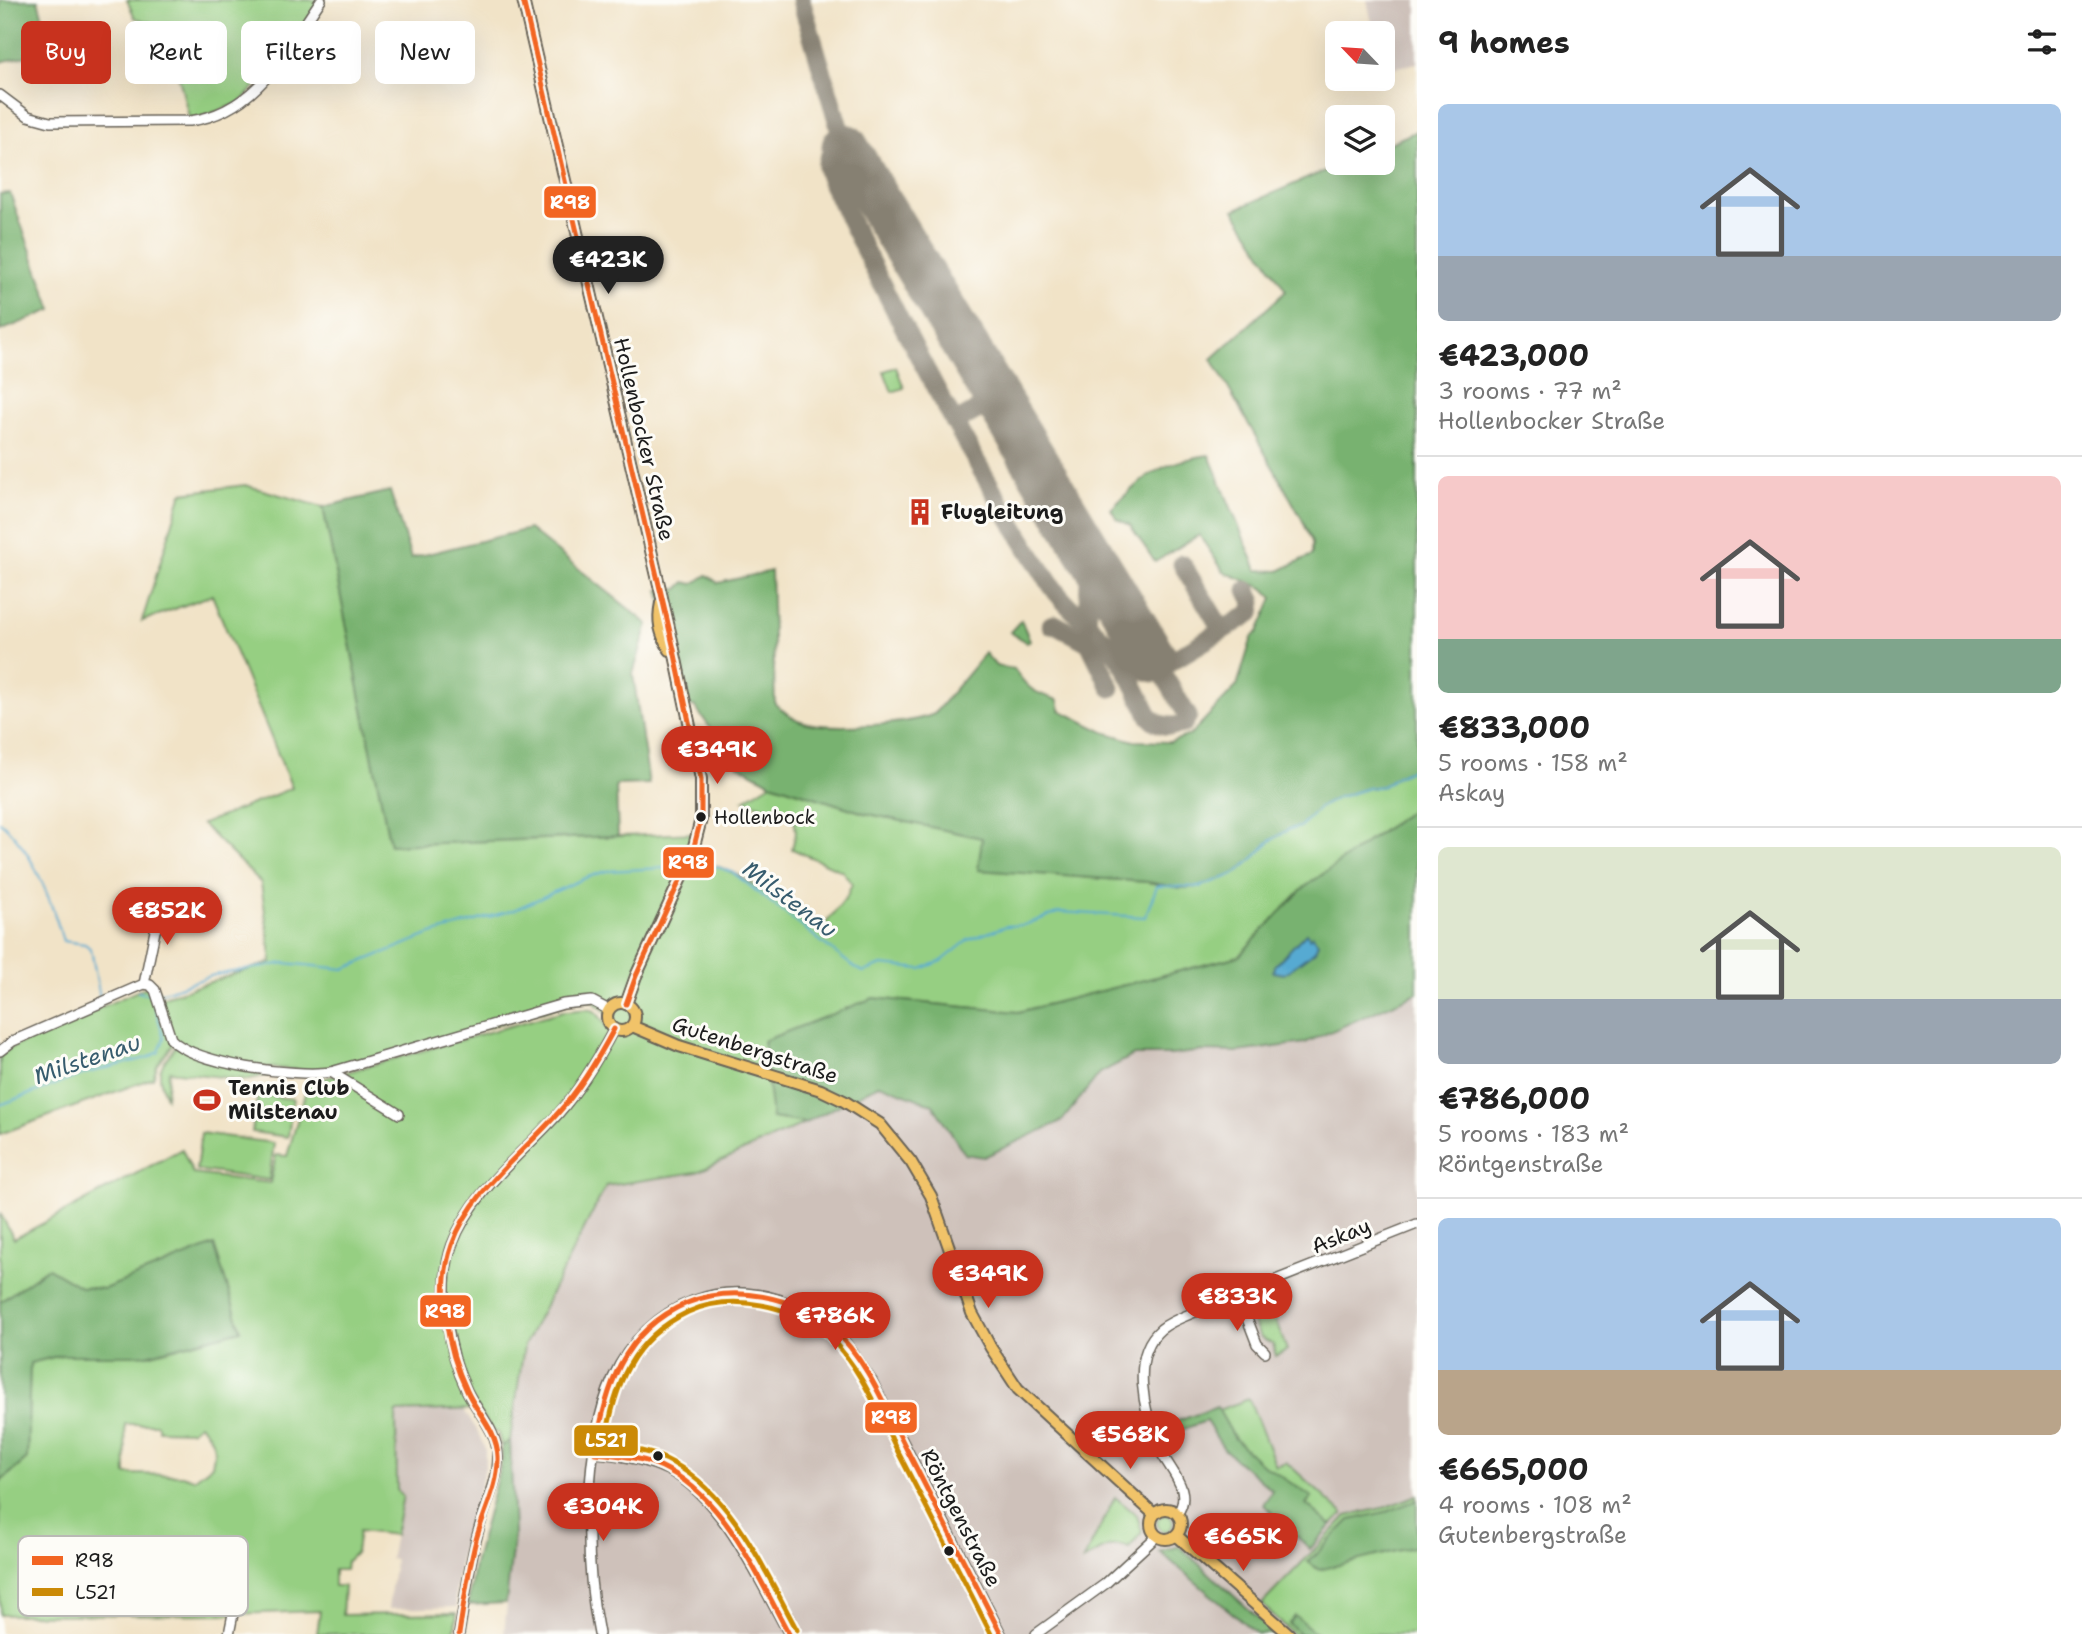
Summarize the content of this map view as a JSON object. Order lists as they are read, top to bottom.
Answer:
{
  "streets": {
    "main road": ["Hollenbocker Straße", "Gutenbergstraße"],
    "street": ["Askay", "Röntgenstraße"]
  },
  "crossings": [
    ["Hollenbocker Straße", "Gutenbergstraße"],
    ["Gutenbergstraße", "Askay"]
  ],
  "water": ["Milstenau"],
  "places": {
    "building": ["Flugleitung"],
    "other": ["Hollenbock"],
    "sports": ["Tennis Club Milstenau"]
  },
  "lines": ["transit line R98", "transit line L521"],
  "legend": ["R98", "L521"],
  "north": "top left",
  "page": {
    "heading": "9 homes",
    "chip": [
      "Buy",
      "Rent",
      "Filters",
      "New"
    ],
    "list": [
      {
        "name": "€423,000",
        "note": "3 rooms · 77 m² · Hollenbocker Straße"
      },
      {
        "name": "€833,000",
        "note": "5 rooms · 158 m² · Askay"
      },
      {
        "name": "€786,000",
        "note": "5 rooms · 183 m² · Röntgenstraße"
      },
      {
        "name": "€665,000",
        "note": "4 rooms · 108 m² · Gutenbergstraße"
      }
    ],
    "price": [
      "€423K",
      "€349K",
      "€852K",
      "€349K",
      "€833K",
      "€786K",
      "€568K",
      "€304K",
      "€665K"
    ]
  }
}
